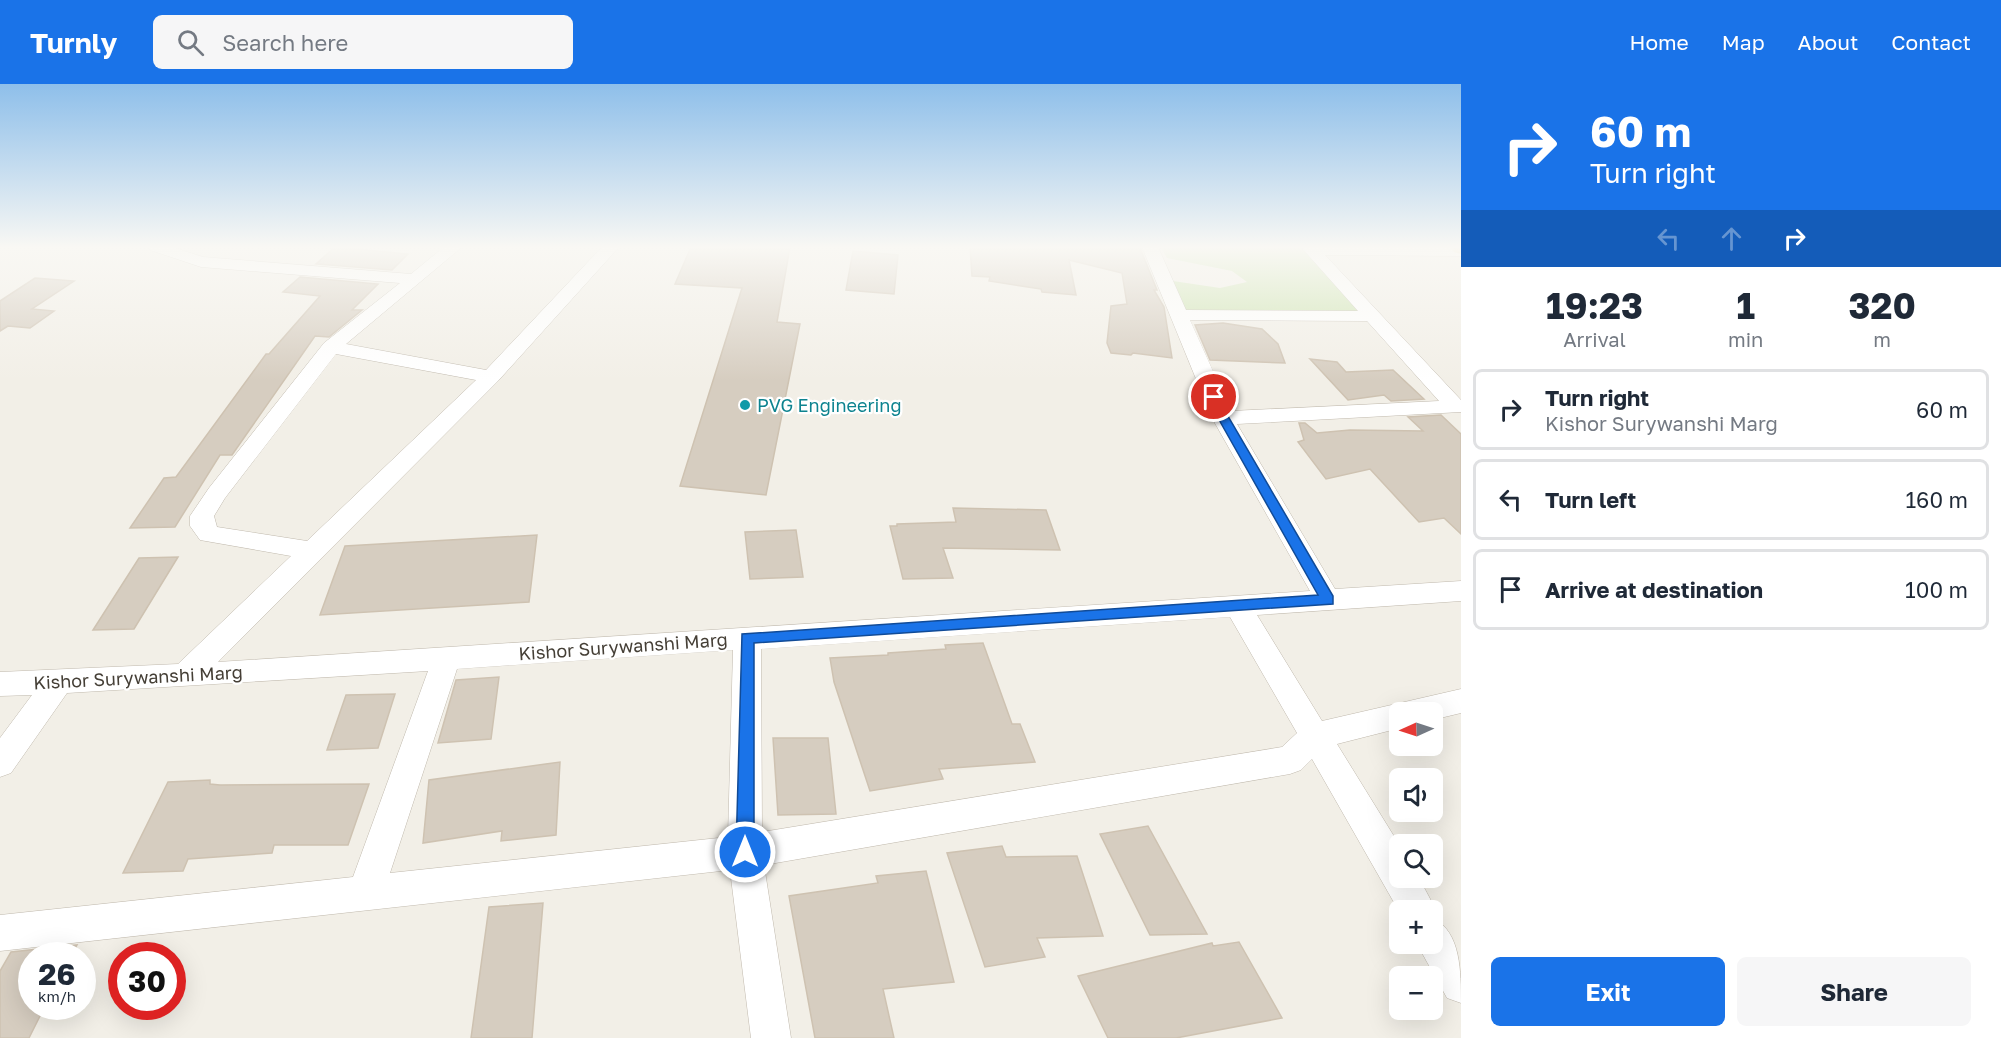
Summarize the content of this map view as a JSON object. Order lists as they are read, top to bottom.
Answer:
{
  "streets": {
    "street": ["Kishor Surywanshi Marg"]
  },
  "places": ["PVG Engineering"],
  "north": "left",
  "page": {
    "header": "Turnly",
    "search": "Search here",
    "nav": [
      "Home",
      "Map",
      "About",
      "Contact"
    ],
    "turn": ["60 m", "Turn right"],
    "eta": [
      "19:23",
      "Arrival",
      "1",
      "min",
      "320",
      "m"
    ],
    "list": [
      {
        "name": "Turn right",
        "note": "Kishor Surywanshi Marg",
        "value": "60 m"
      },
      {
        "name": "Turn left",
        "value": "160 m"
      },
      {
        "name": "Arrive at destination",
        "value": "100 m"
      }
    ],
    "map_buttons": ["+", "−"],
    "speed": "26 km/h",
    "limit": "30",
    "buttons": ["Exit", "Share"]
  }
}
